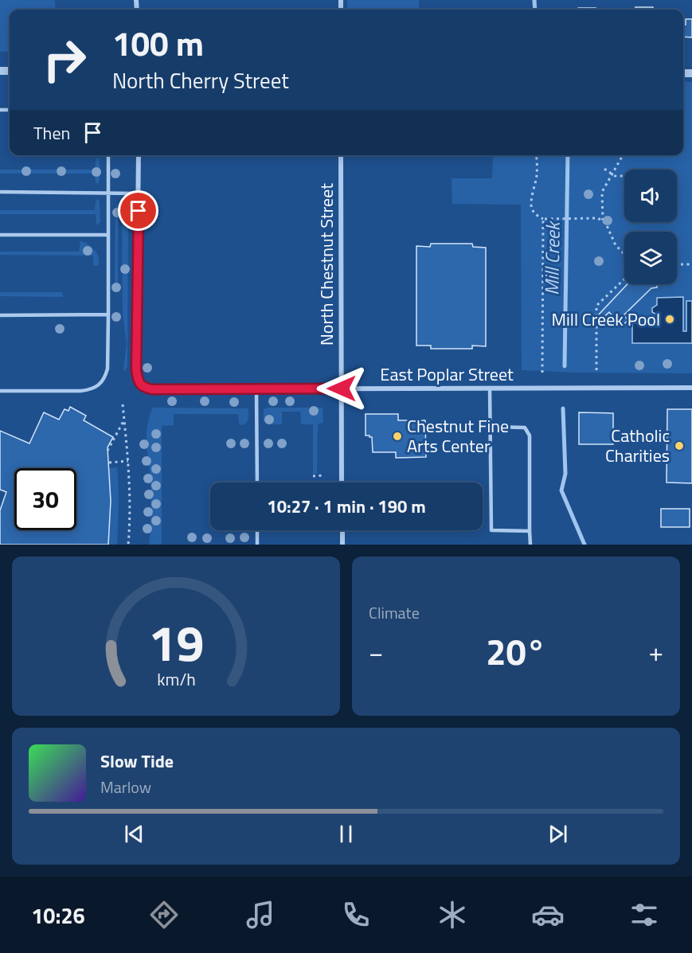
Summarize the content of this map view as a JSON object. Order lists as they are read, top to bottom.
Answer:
{
  "streets": {
    "street": ["North Chestnut Street", "East Poplar Street"]
  },
  "crossings": [
    ["North Chestnut Street", "East Poplar Street"]
  ],
  "water": ["Mill Creek"],
  "places": ["Mill Creek Pool", "Chestnut Fine Arts Center", "Catholic Charities"],
  "page": {
    "turn": ["100 m", "North Cherry Street"],
    "then": "Then",
    "limit": "30",
    "trip": "10:27 · 1 min · 190 m",
    "tile": "Climate",
    "heat": ["−", "20°", "+"],
    "song": ["Slow Tide", "Marlow"],
    "tabs": "10:26",
    "gauge": ["19", "km/h"]
  }
}
